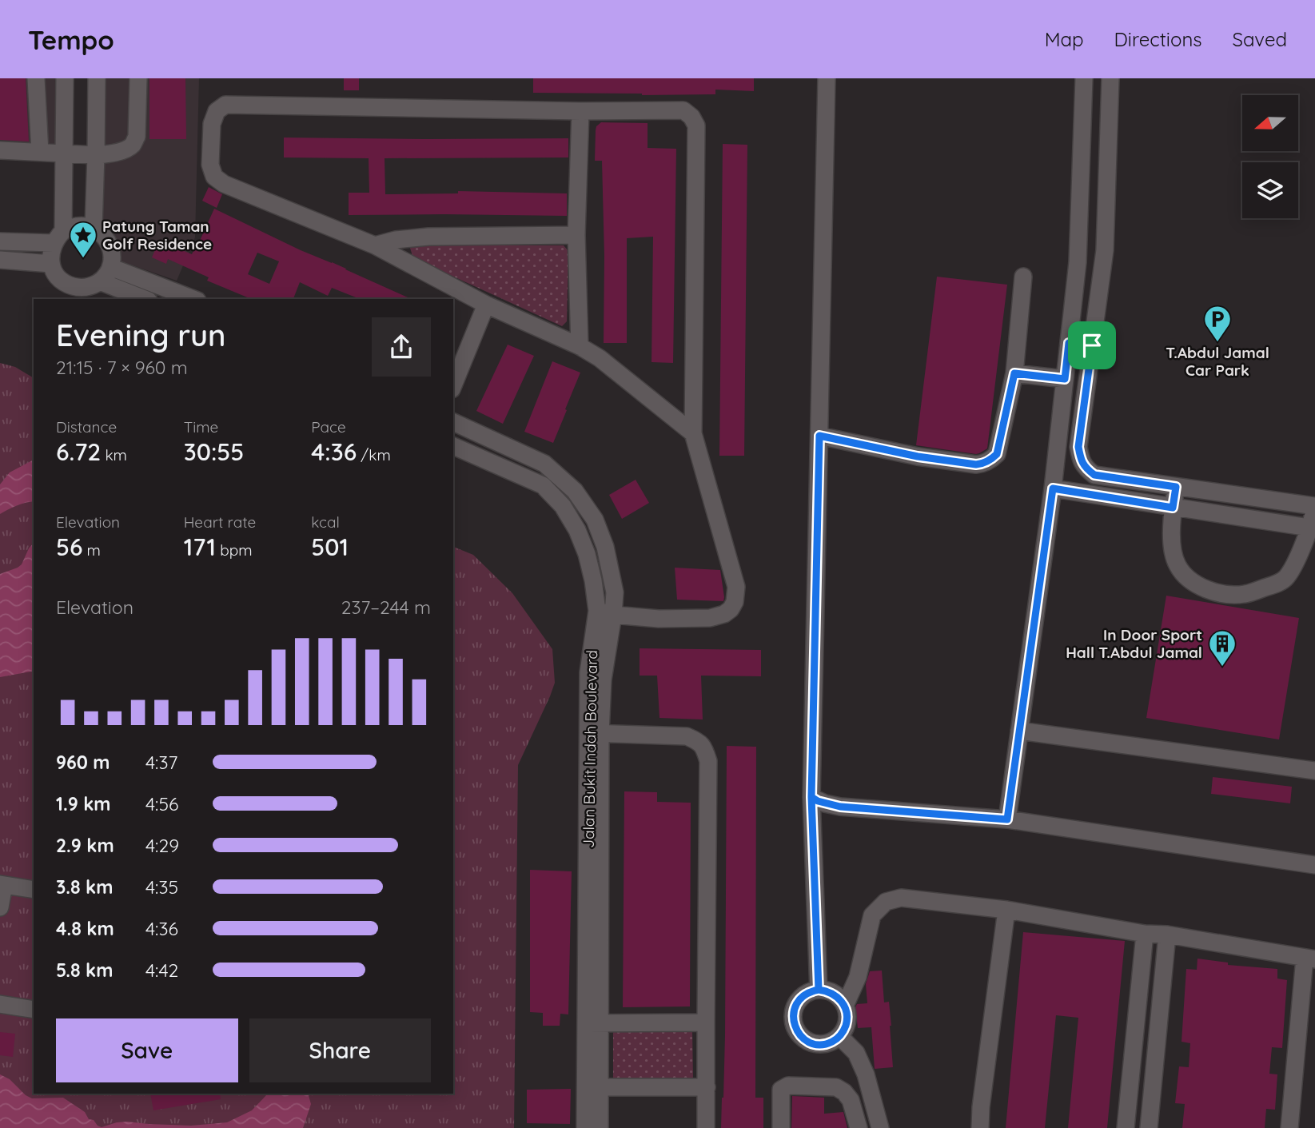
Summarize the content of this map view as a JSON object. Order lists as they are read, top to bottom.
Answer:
{
  "places": {
    "place": ["Patung Taman Golf Residence"],
    "parking": ["T.Abdul Jamal Car Park"],
    "building": ["In Door Sport Hall T.Abdul Jamal"]
  },
  "north": "left",
  "page": {
    "header": "Tempo",
    "nav": ["Map", "Directions", "Saved"],
    "heading": ["Evening run", "21:15 · 7 × 960 m"],
    "stats": [
      ["Distance", "6.72 km"],
      ["Time", "30:55"],
      ["Pace", "4:36 /km"],
      ["Elevation", "56 m"],
      ["Heart rate", "171 bpm"],
      ["kcal", "501"]
    ],
    "chart": ["Elevation", "237–244 m"],
    "list": [
      {
        "name": "960 m",
        "note": "4:37"
      },
      {
        "name": "1.9 km",
        "note": "4:56"
      },
      {
        "name": "2.9 km",
        "note": "4:29"
      },
      {
        "name": "3.8 km",
        "note": "4:35"
      },
      {
        "name": "4.8 km",
        "note": "4:36"
      },
      {
        "name": "5.8 km",
        "note": "4:42"
      }
    ],
    "buttons": ["Save", "Share"]
  }
}
